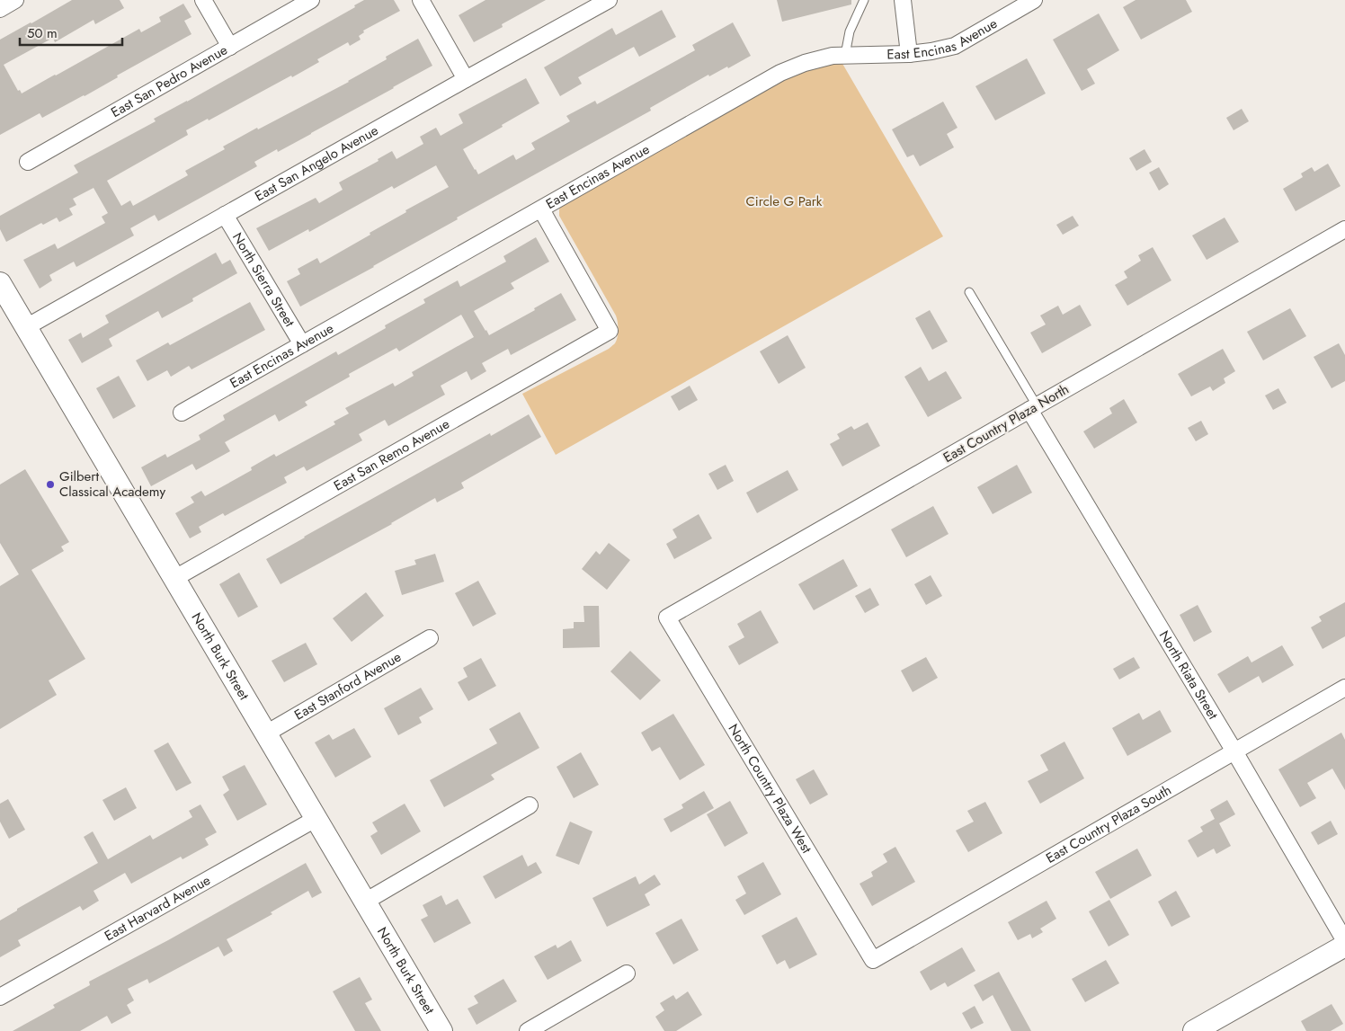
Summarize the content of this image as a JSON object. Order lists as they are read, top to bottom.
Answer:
{
  "streets": {
    "street": [
      "East Encinas Avenue",
      "East San Pedro Avenue",
      "East San Angelo Avenue",
      "North Sierra Street",
      "East Country Plaza North",
      "East San Remo Avenue",
      "North Burk Street",
      "North Riata Street",
      "East Stanford Avenue",
      "North Country Plaza West",
      "East Country Plaza South",
      "East Harvard Avenue"
    ]
  },
  "crossings": [
    ["East Encinas Avenue", "North Sierra Street"],
    ["East Encinas Avenue", "East San Remo Avenue"],
    ["East San Angelo Avenue", "North Sierra Street"],
    ["East San Angelo Avenue", "North Burk Street"],
    ["East Country Plaza North", "North Riata Street"],
    ["East Country Plaza North", "North Country Plaza West"],
    ["East San Remo Avenue", "North Burk Street"],
    ["North Burk Street", "East Stanford Avenue"],
    ["North Burk Street", "East Harvard Avenue"],
    ["North Riata Street", "East Country Plaza South"],
    ["North Country Plaza West", "East Country Plaza South"]
  ],
  "parks": ["Circle G Park"],
  "places": ["Gilbert Classical Academy"],
  "scale_bar": "50 m"
}
